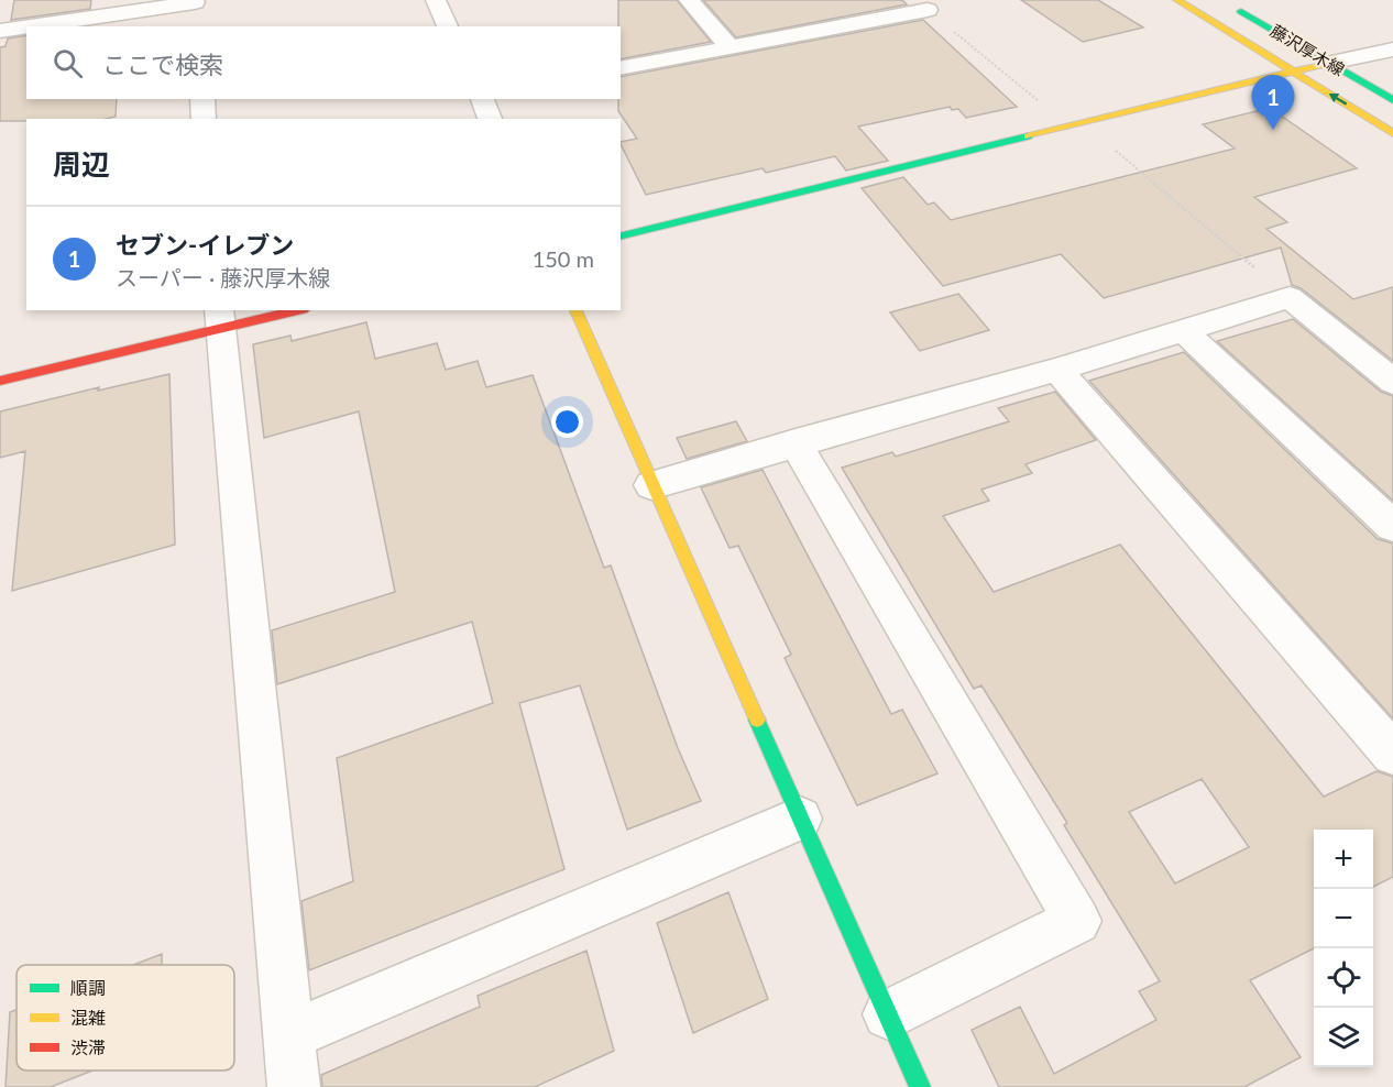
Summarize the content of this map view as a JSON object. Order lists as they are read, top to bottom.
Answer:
{
  "streets": {
    "street": ["藤沢厚木線"]
  },
  "legend": ["順調", "混雑", "渋滞"],
  "page": {
    "search": "ここで検索",
    "pins": "1",
    "heading": "周辺",
    "list": [
      {
        "mark": "1",
        "name": "セブン-イレブン",
        "note": "スーパー · 藤沢厚木線",
        "value": "150 m"
      }
    ],
    "map_buttons": ["+", "−"]
  }
}
